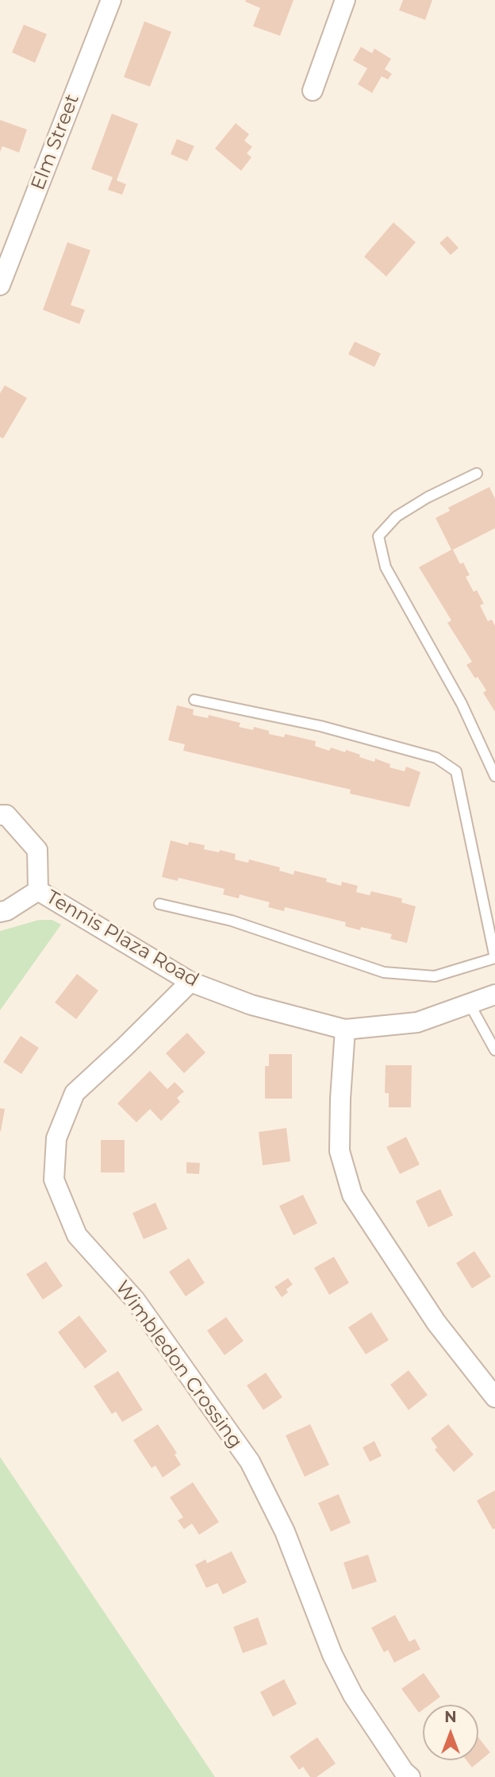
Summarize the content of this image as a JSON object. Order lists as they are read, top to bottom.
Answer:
{
  "streets": {
    "street": ["Elm Street", "Tennis Plaza Road", "Wimbledon Crossing"]
  },
  "crossings": [
    ["Tennis Plaza Road", "Wimbledon Crossing"]
  ],
  "north": "top"
}
